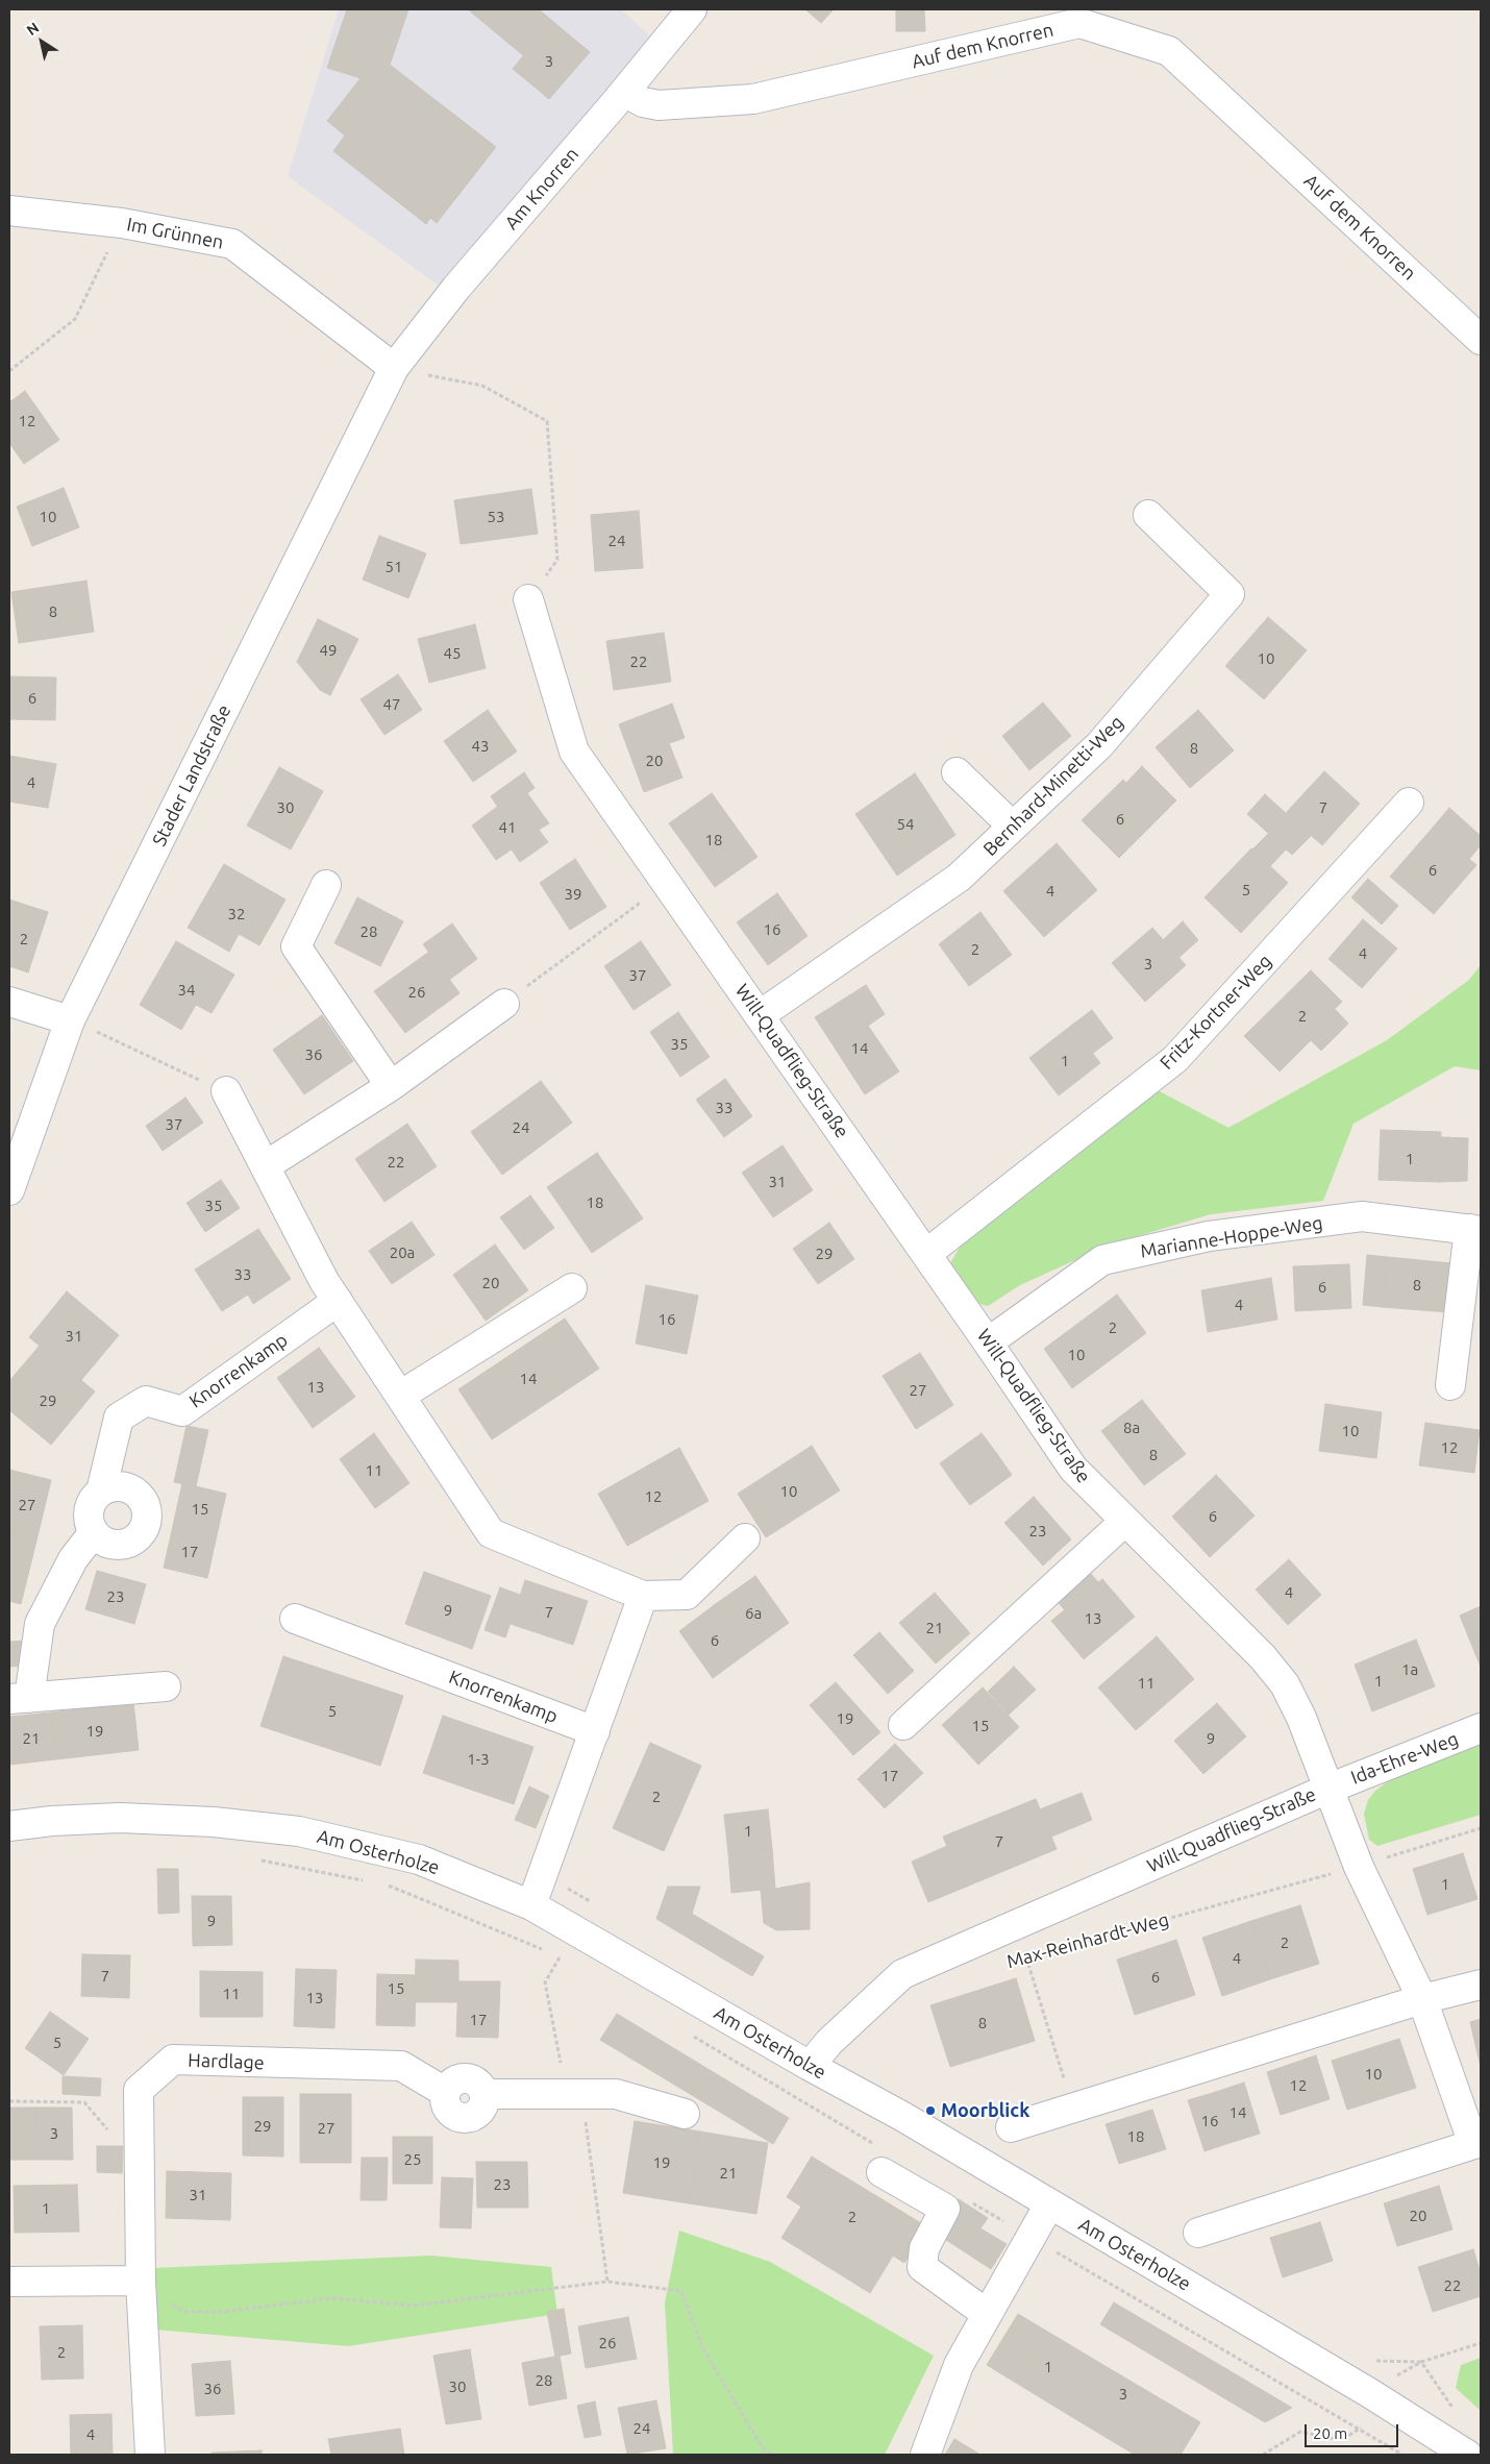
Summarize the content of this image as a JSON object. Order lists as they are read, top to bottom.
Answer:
{
  "streets": {
    "street": [
      "Auf dem Knorren",
      "Am Knorren",
      "Im Grünnen",
      "Stader Landstraße",
      "Bernhard-Minetti-Weg",
      "Fritz-Kortner-Weg",
      "Will-Quadflieg-Straße",
      "Marianne-Hoppe-Weg",
      "Knorrenkamp",
      "Ida-Ehre-Weg",
      "Am Osterholze",
      "Hardlage"
    ],
    "path": ["Max-Reinhardt-Weg"]
  },
  "crossings": [
    ["Auf dem Knorren", "Am Knorren"],
    ["Am Knorren", "Im Grünnen"],
    ["Am Knorren", "Stader Landstraße"],
    ["Im Grünnen", "Stader Landstraße"],
    ["Bernhard-Minetti-Weg", "Will-Quadflieg-Straße"],
    ["Fritz-Kortner-Weg", "Will-Quadflieg-Straße"],
    ["Will-Quadflieg-Straße", "Marianne-Hoppe-Weg"],
    ["Will-Quadflieg-Straße", "Ida-Ehre-Weg"],
    ["Will-Quadflieg-Straße", "Am Osterholze"]
  ],
  "places": ["Moorblick"],
  "house_numbers": [
    "3",
    "12",
    "10",
    "53",
    "24",
    "51",
    "8",
    "49",
    "45",
    "10",
    "22",
    "6",
    "47",
    "43",
    "8",
    "20",
    "4",
    "30",
    "7",
    "6",
    "54",
    "41",
    "18",
    "6",
    "5",
    "4",
    "39",
    "32",
    "16",
    "28",
    "2",
    "2",
    "4",
    "3",
    "37",
    "34",
    "26",
    "2",
    "35",
    "14",
    "36",
    "1",
    "33",
    "37",
    "24",
    "1",
    "22",
    "31",
    "18",
    "35",
    "20a",
    "29",
    "33",
    "20",
    "8",
    "6",
    "4",
    "16",
    "2",
    "31",
    "10",
    "14",
    "13",
    "27",
    "29",
    "8a",
    "10",
    "12",
    "8",
    "11",
    "10",
    "12",
    "27",
    "15",
    "6",
    "23",
    "17",
    "4",
    "23",
    "9",
    "7",
    "6a",
    "13",
    "21",
    "6",
    "1a",
    "1",
    "11",
    "5",
    "19",
    "15",
    "19",
    "21",
    "9",
    "1-3",
    "17",
    "2",
    "1",
    "7",
    "1",
    "9",
    "2",
    "4",
    "7",
    "6",
    "15",
    "11",
    "13",
    "17",
    "8",
    "5",
    "10",
    "12",
    "14",
    "16",
    "29",
    "27",
    "3",
    "18",
    "25",
    "19",
    "21",
    "23",
    "31",
    "1",
    "20",
    "2",
    "22",
    "26",
    "2",
    "1",
    "28",
    "30",
    "36",
    "3",
    "24",
    "4"
  ],
  "scale_bar": "20 m",
  "north": "top left"
}
